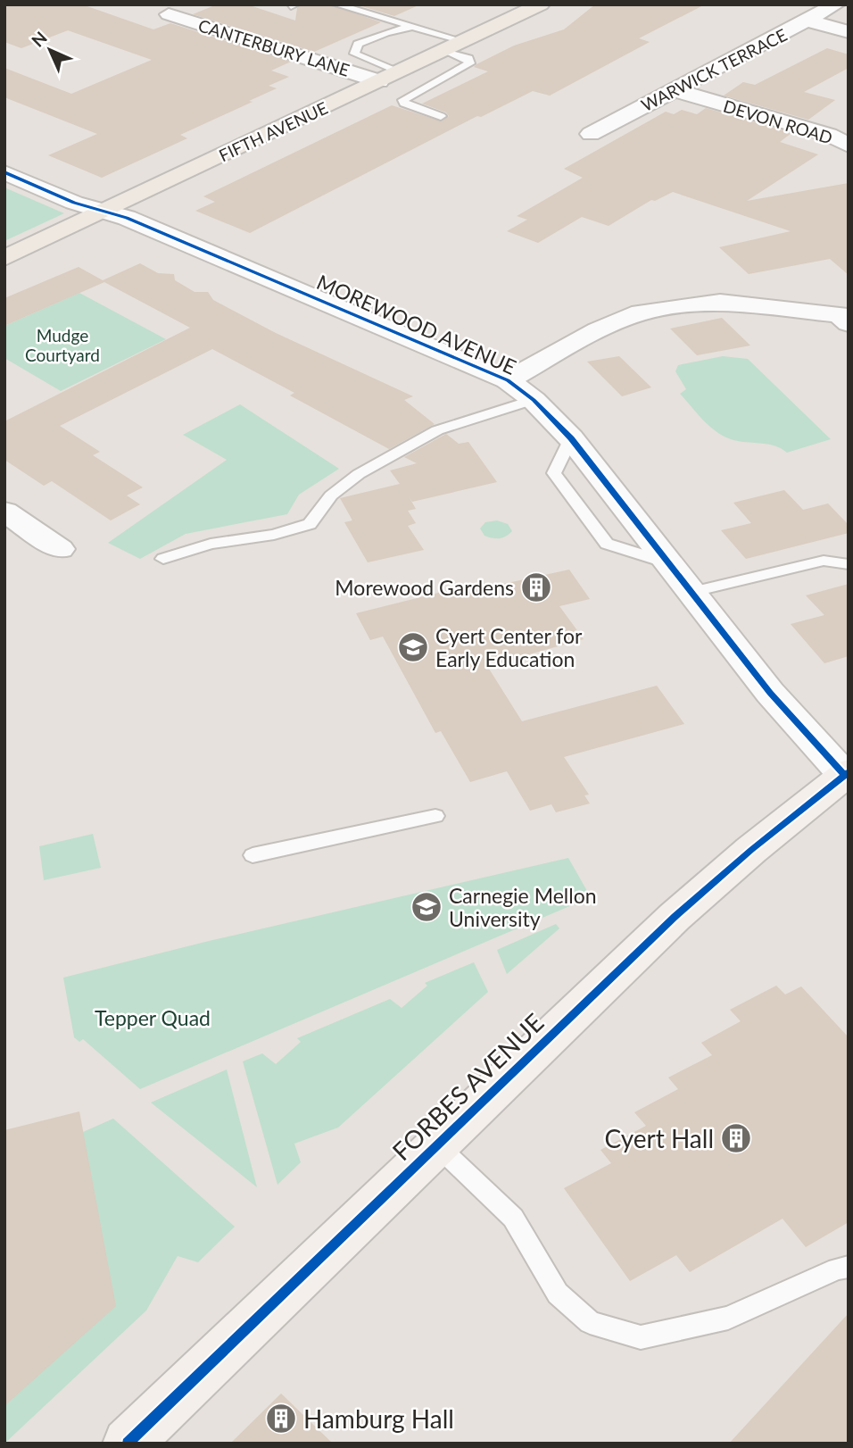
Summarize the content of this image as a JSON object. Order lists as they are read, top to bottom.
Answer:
{
  "streets": {
    "highway": ["FIFTH AVENUE"],
    "main road": ["FORBES AVENUE"],
    "street": [
      "CANTERBURY LANE",
      "WARWICK TERRACE",
      "DEVON ROAD",
      "MOREWOOD AVENUE"
    ]
  },
  "crossings": [
    ["CANTERBURY LANE", "FIFTH AVENUE"],
    ["WARWICK TERRACE", "DEVON ROAD"],
    ["FIFTH AVENUE", "MOREWOOD AVENUE"],
    ["MOREWOOD AVENUE", "FORBES AVENUE"]
  ],
  "parks": ["Mudge Courtyard", "Tepper Quad"],
  "places": {
    "building": ["Morewood Gardens", "Cyert Hall", "Hamburg Hall"],
    "school or university": ["Cyert Center for Early Education", "Carnegie Mellon University"]
  },
  "north": "top left"
}
